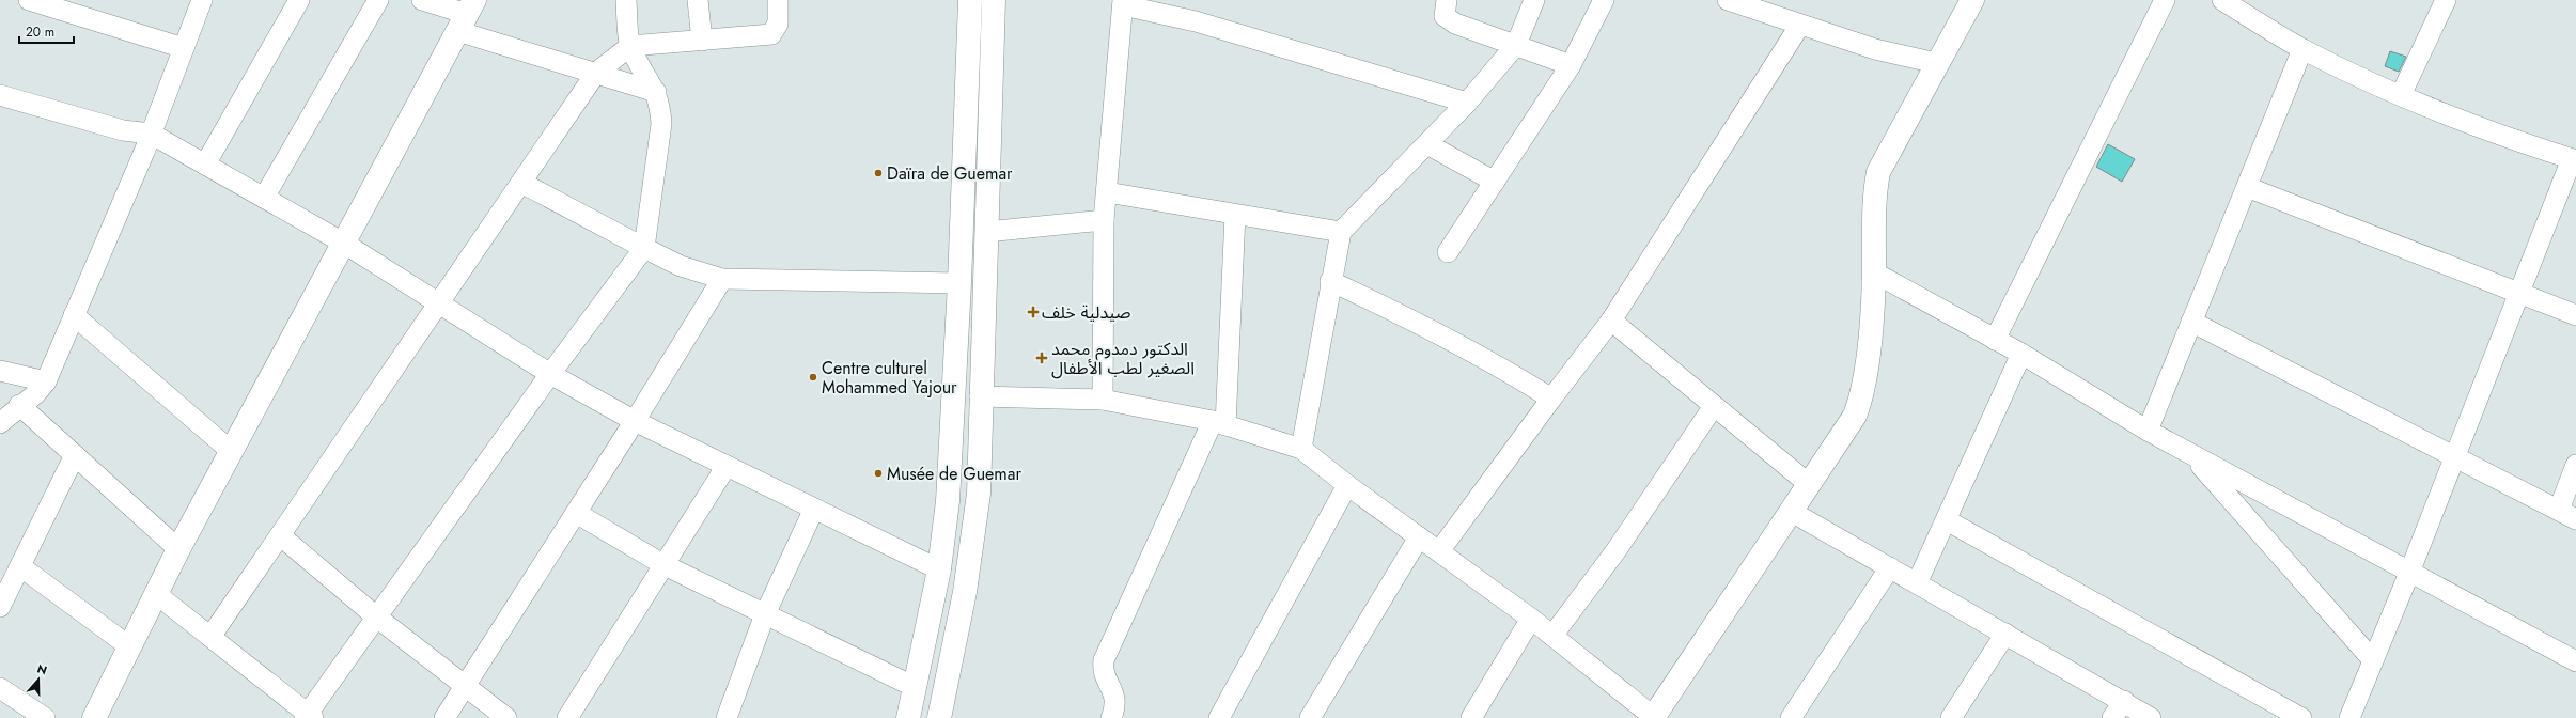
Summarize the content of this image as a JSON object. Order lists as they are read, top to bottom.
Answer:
{
  "places": {
    "other": ["Daïra de Guemar", "Centre culturel Mohammed Yajour", "Musée de Guemar"],
    "health": ["صيدلية خلف", "الدكتور دمدوم محمد الصغير لطب الأطفال"]
  },
  "scale_bar": "20 m",
  "north": "top"
}
